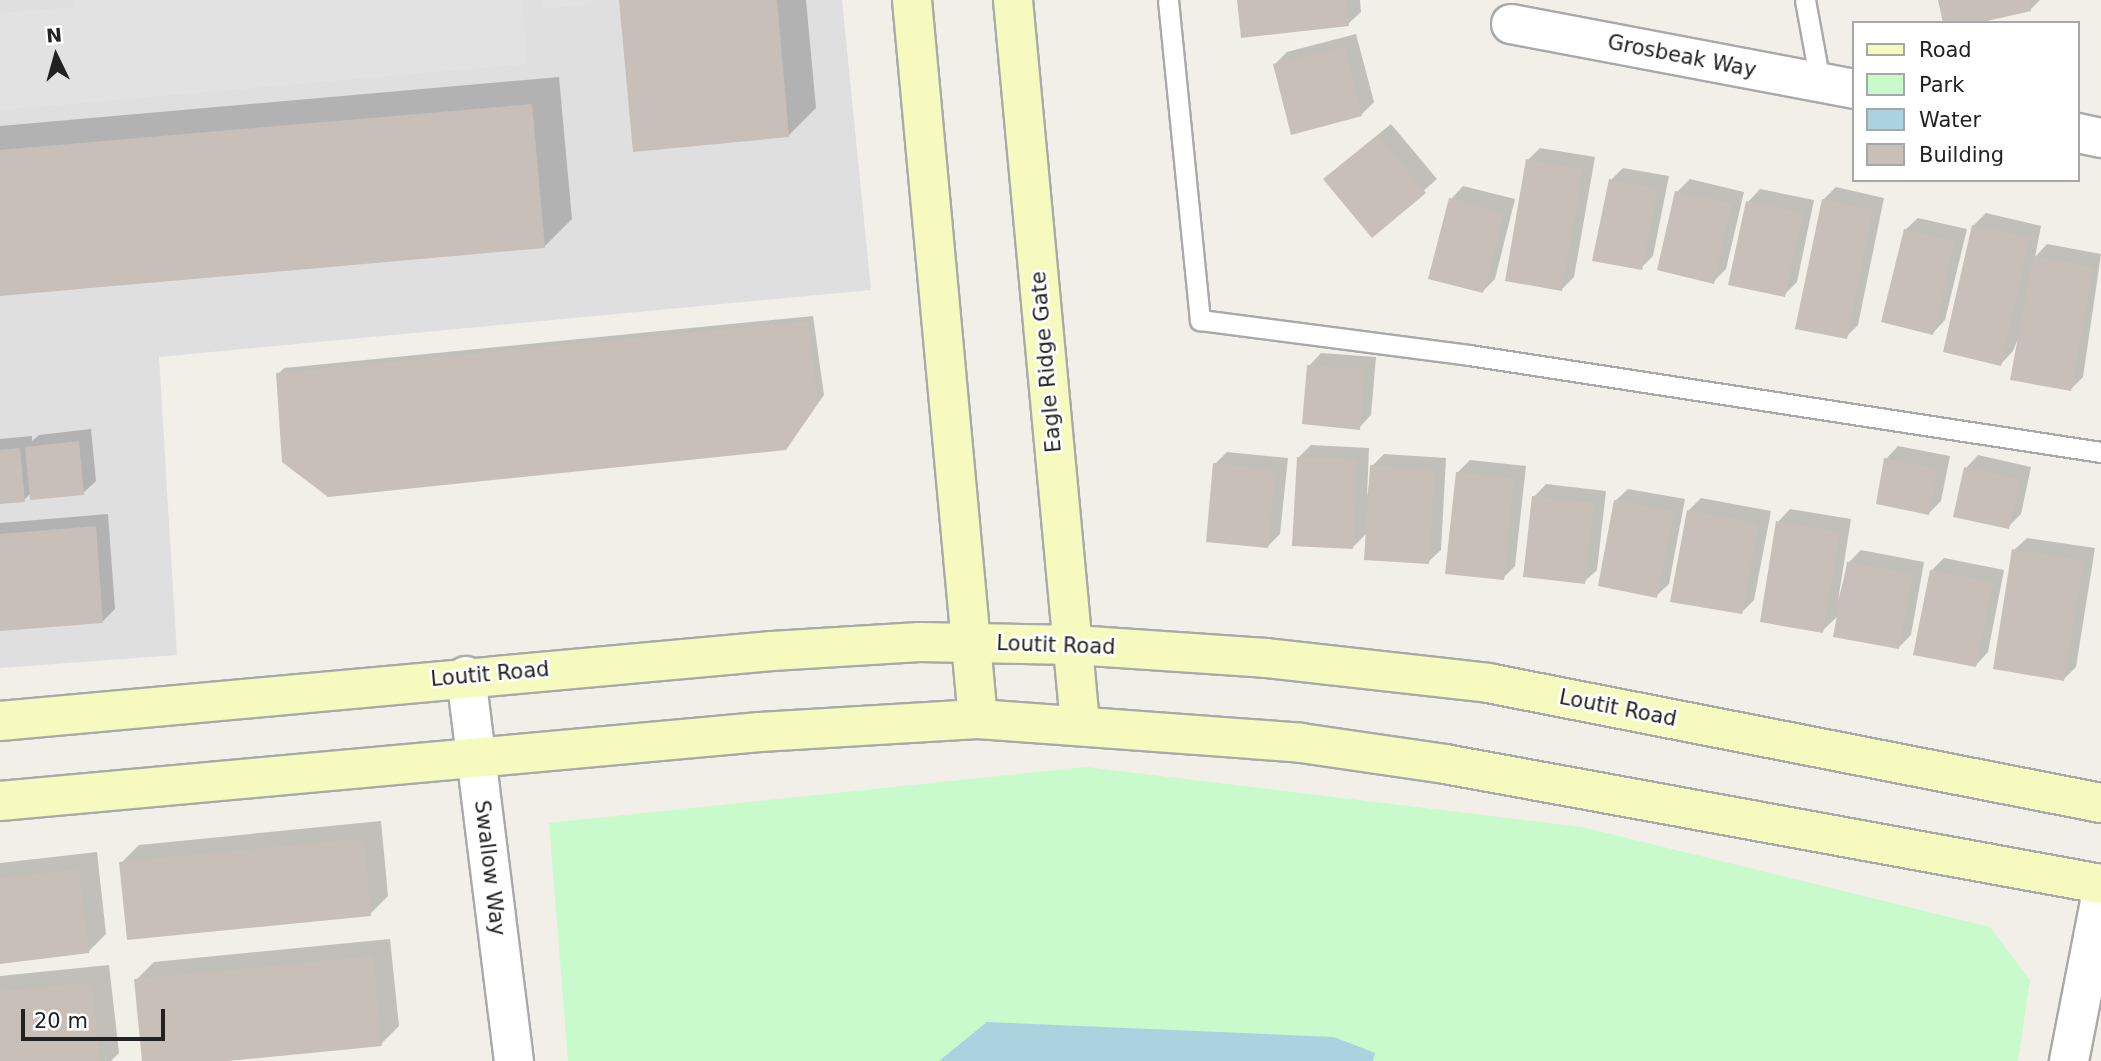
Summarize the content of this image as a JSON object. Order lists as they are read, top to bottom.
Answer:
{
  "streets": {
    "street": [
      "Grosbeak Way",
      "Eagle Ridge Gate",
      "Loutit Road",
      "Swallow Way"
    ]
  },
  "crossings": [
    ["Eagle Ridge Gate", "Loutit Road"],
    ["Loutit Road", "Swallow Way"]
  ],
  "legend": [
    "Road",
    "Park",
    "Water",
    "Building"
  ],
  "scale_bar": "20 m",
  "north": "top"
}
